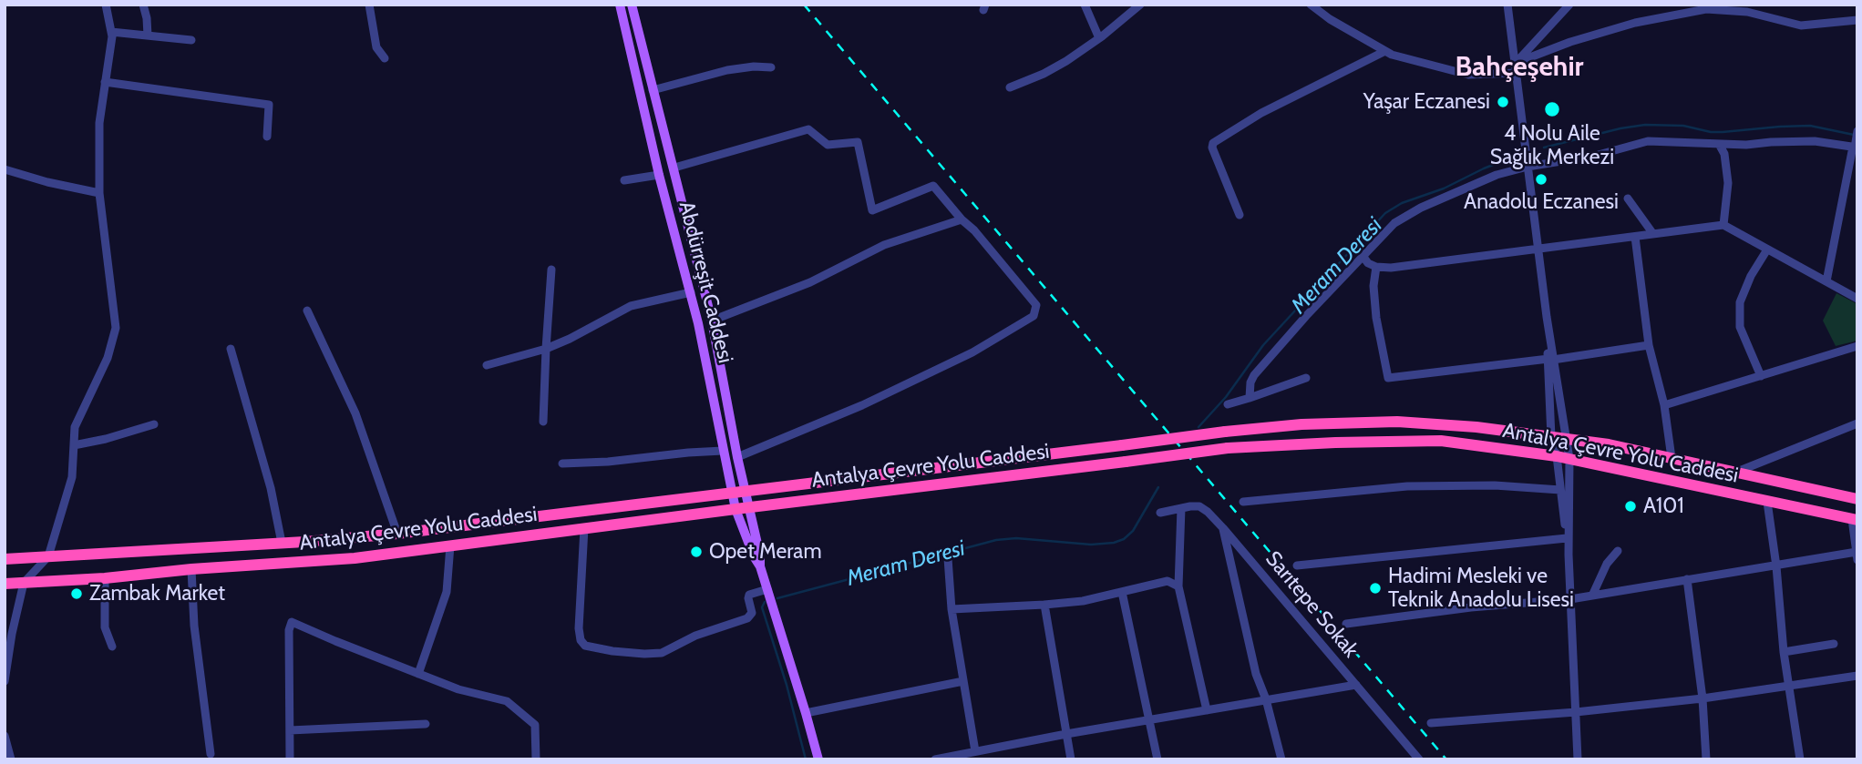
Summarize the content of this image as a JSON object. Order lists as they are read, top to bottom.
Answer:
{
  "streets": {
    "highway": ["Antalya Çevre Yolu Caddesi"],
    "main road": ["Abdürreşit Caddesi"],
    "street": ["Sarıtepe Sokak"]
  },
  "crossings": [
    ["Abdürreşit Caddesi", "Antalya Çevre Yolu Caddesi"]
  ],
  "districts": ["Bahçeşehir"],
  "water": ["Meram Deresi"],
  "places": [
    "Yaşar Eczanesi",
    "4 Nolu Aile Sağlık Merkezi",
    "Anadolu Eczanesi",
    "A101",
    "Opet Meram",
    "Hadimi Mesleki ve Teknik Anadolu Lisesi",
    "Zambak Market"
  ]
}
